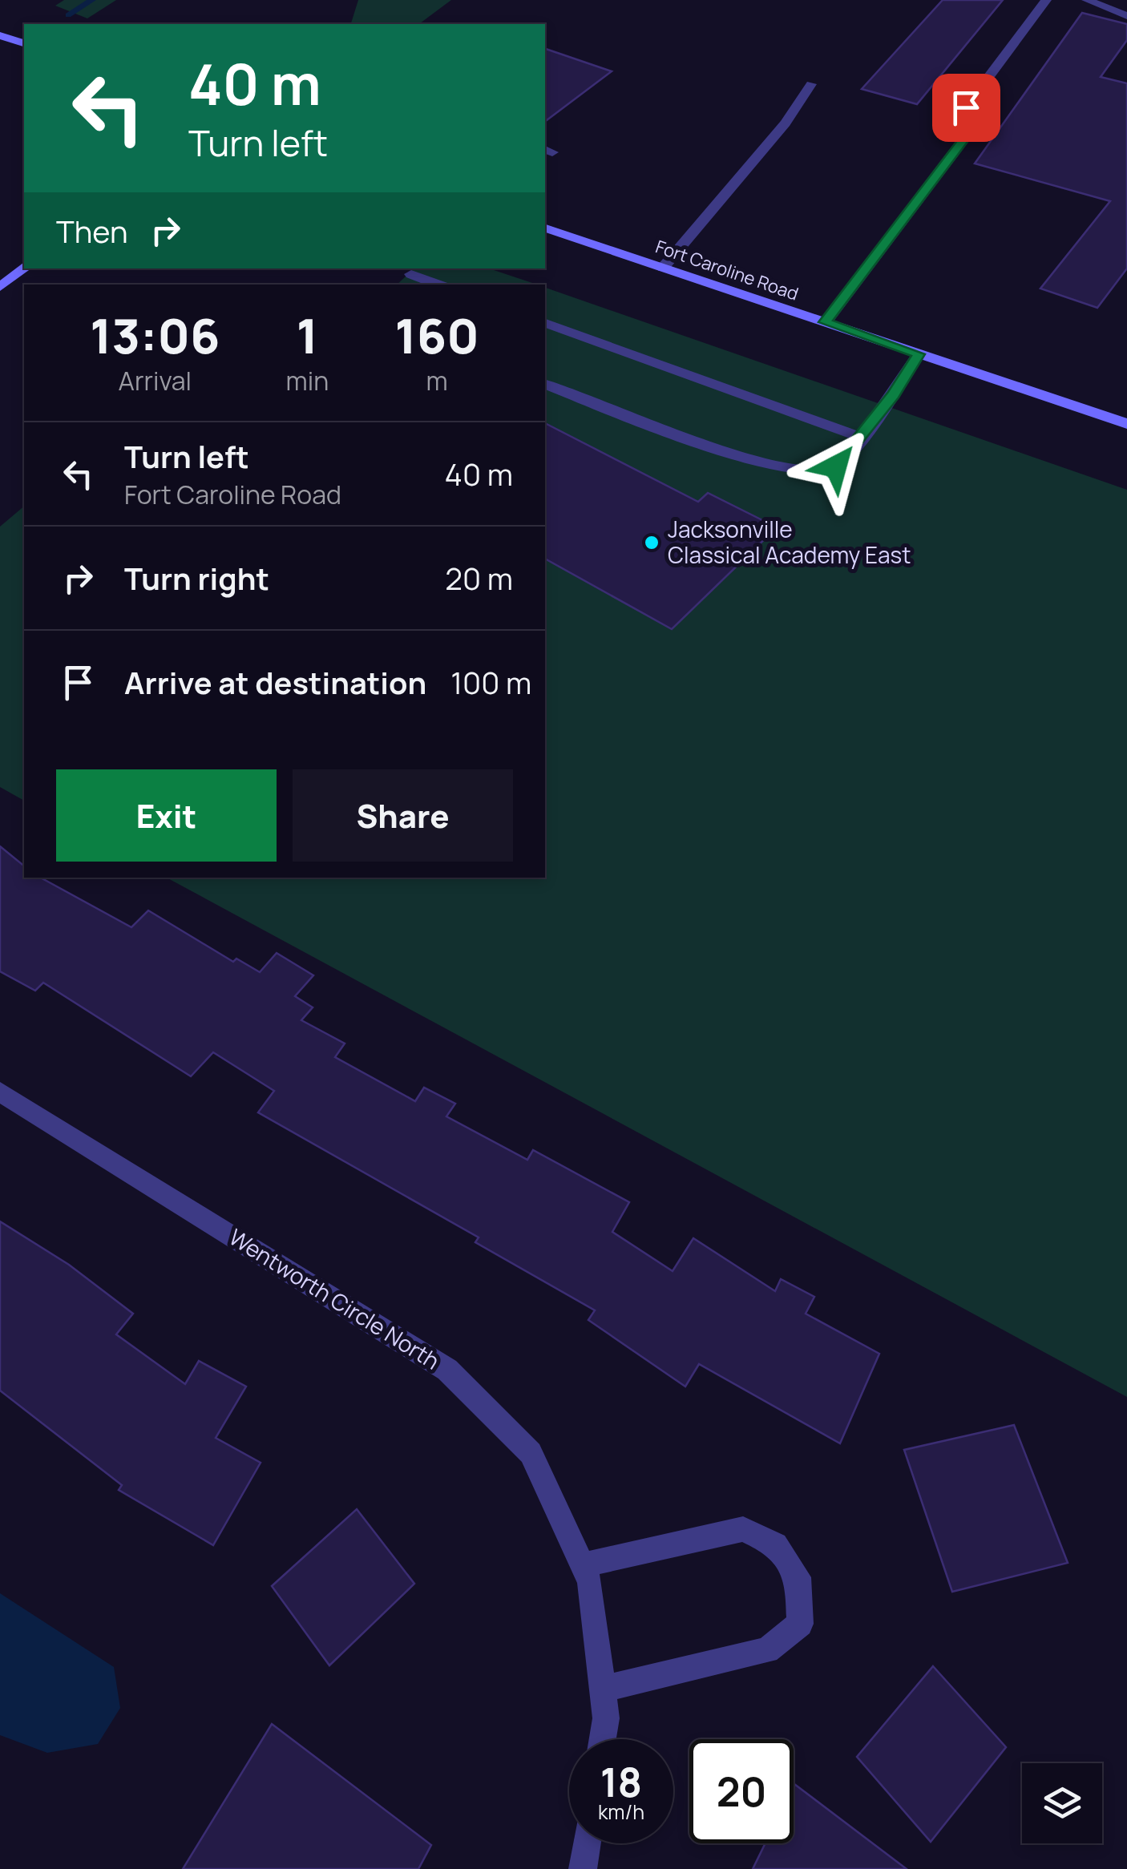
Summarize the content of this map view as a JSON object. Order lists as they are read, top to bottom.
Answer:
{
  "streets": {
    "street": ["Fort Caroline Road", "Wentworth Circle North"]
  },
  "places": ["Jacksonville Classical Academy East"],
  "page": {
    "turn": ["40 m", "Turn left"],
    "then": "Then",
    "eta": [
      "13:06",
      "Arrival",
      "1",
      "min",
      "160",
      "m"
    ],
    "list": [
      {
        "name": "Turn left",
        "note": "Fort Caroline Road",
        "value": "40 m"
      },
      {
        "name": "Turn right",
        "value": "20 m"
      },
      {
        "name": "Arrive at destination",
        "value": "100 m"
      }
    ],
    "buttons": ["Exit", "Share"],
    "speed": "18 km/h",
    "limit": "20"
  }
}
